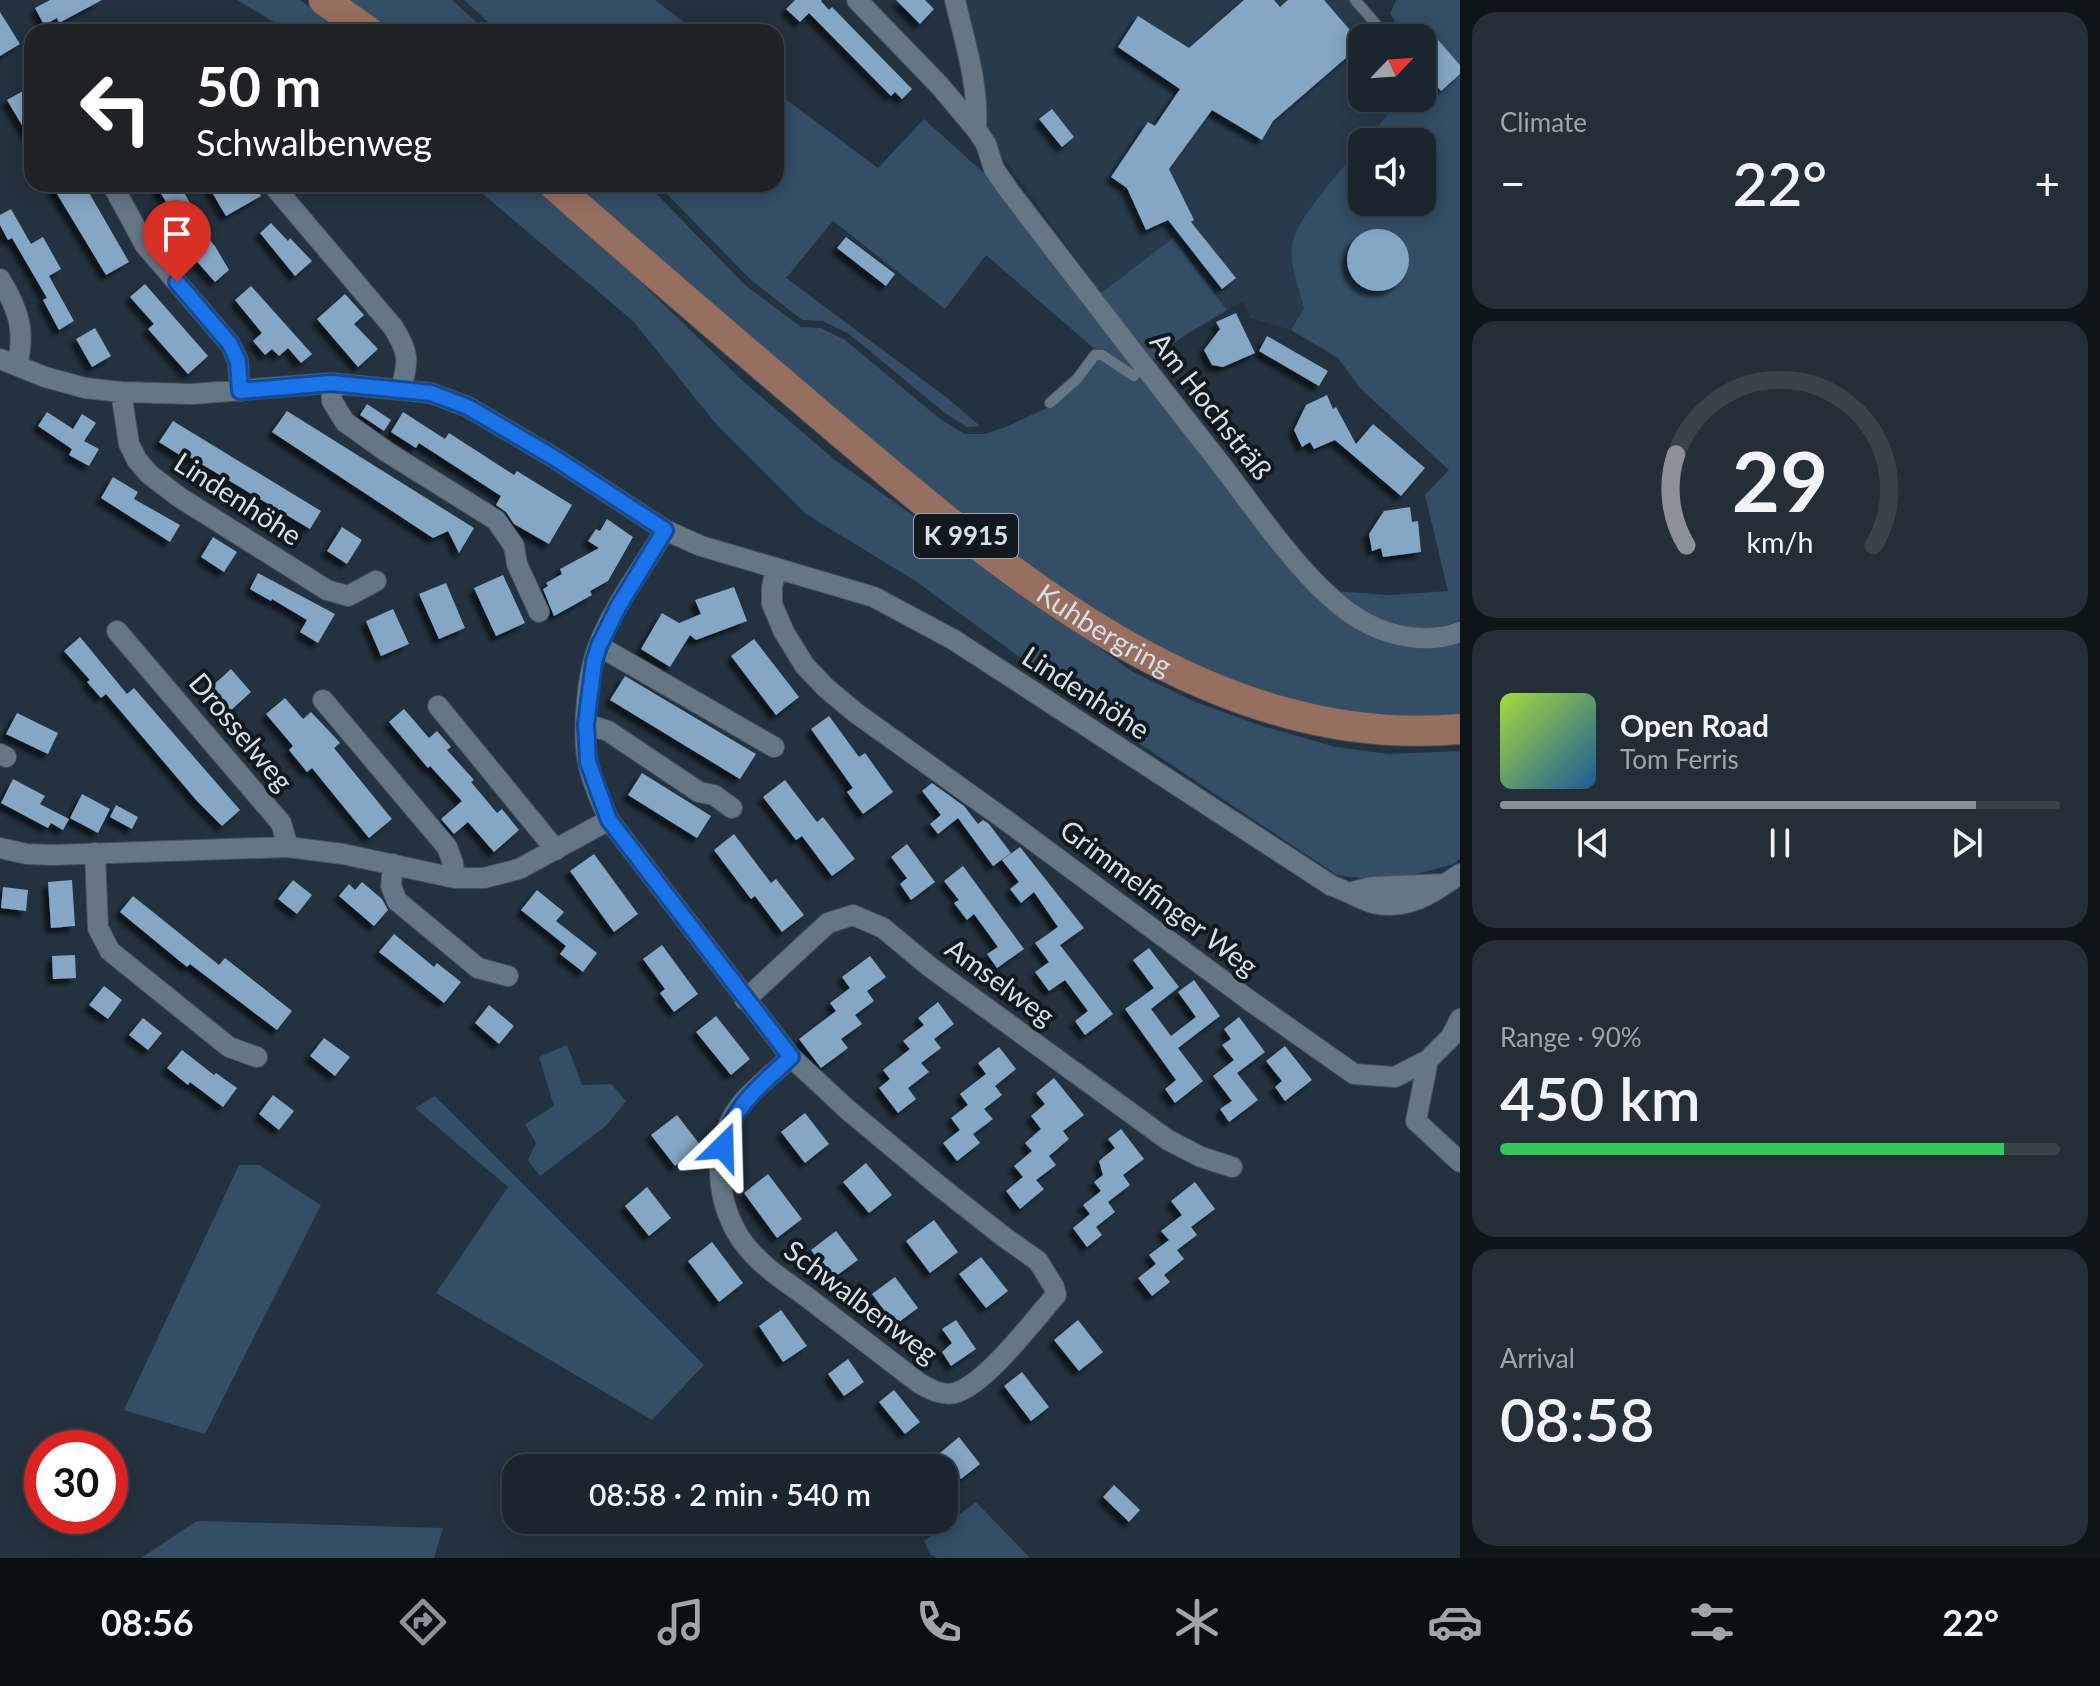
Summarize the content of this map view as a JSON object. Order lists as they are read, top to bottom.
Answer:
{
  "streets": {
    "main road": ["K 9915", "Kuhbergring"],
    "street": [
      "Am Hochsträß",
      "Lindenhöhe",
      "Drosselweg",
      "Grimmelfinger Weg",
      "Amselweg",
      "Schwalbenweg"
    ]
  },
  "crossings": [
    ["Lindenhöhe", "Grimmelfinger Weg"],
    ["Lindenhöhe", "Schwalbenweg"],
    ["Amselweg", "Schwalbenweg"]
  ],
  "north": "top right",
  "page": {
    "tile": [
      "Climate",
      ["Range · 90%", "450 km"],
      ["Arrival", "08:58"]
    ],
    "turn": ["50 m", "Schwalbenweg"],
    "heat": ["−", "22°", "+"],
    "song": ["Open Road", "Tom Ferris"],
    "limit": "30",
    "trip": "08:58 · 2 min · 540 m",
    "tabs": ["08:56", "22°"],
    "gauge": ["29", "km/h"]
  }
}
